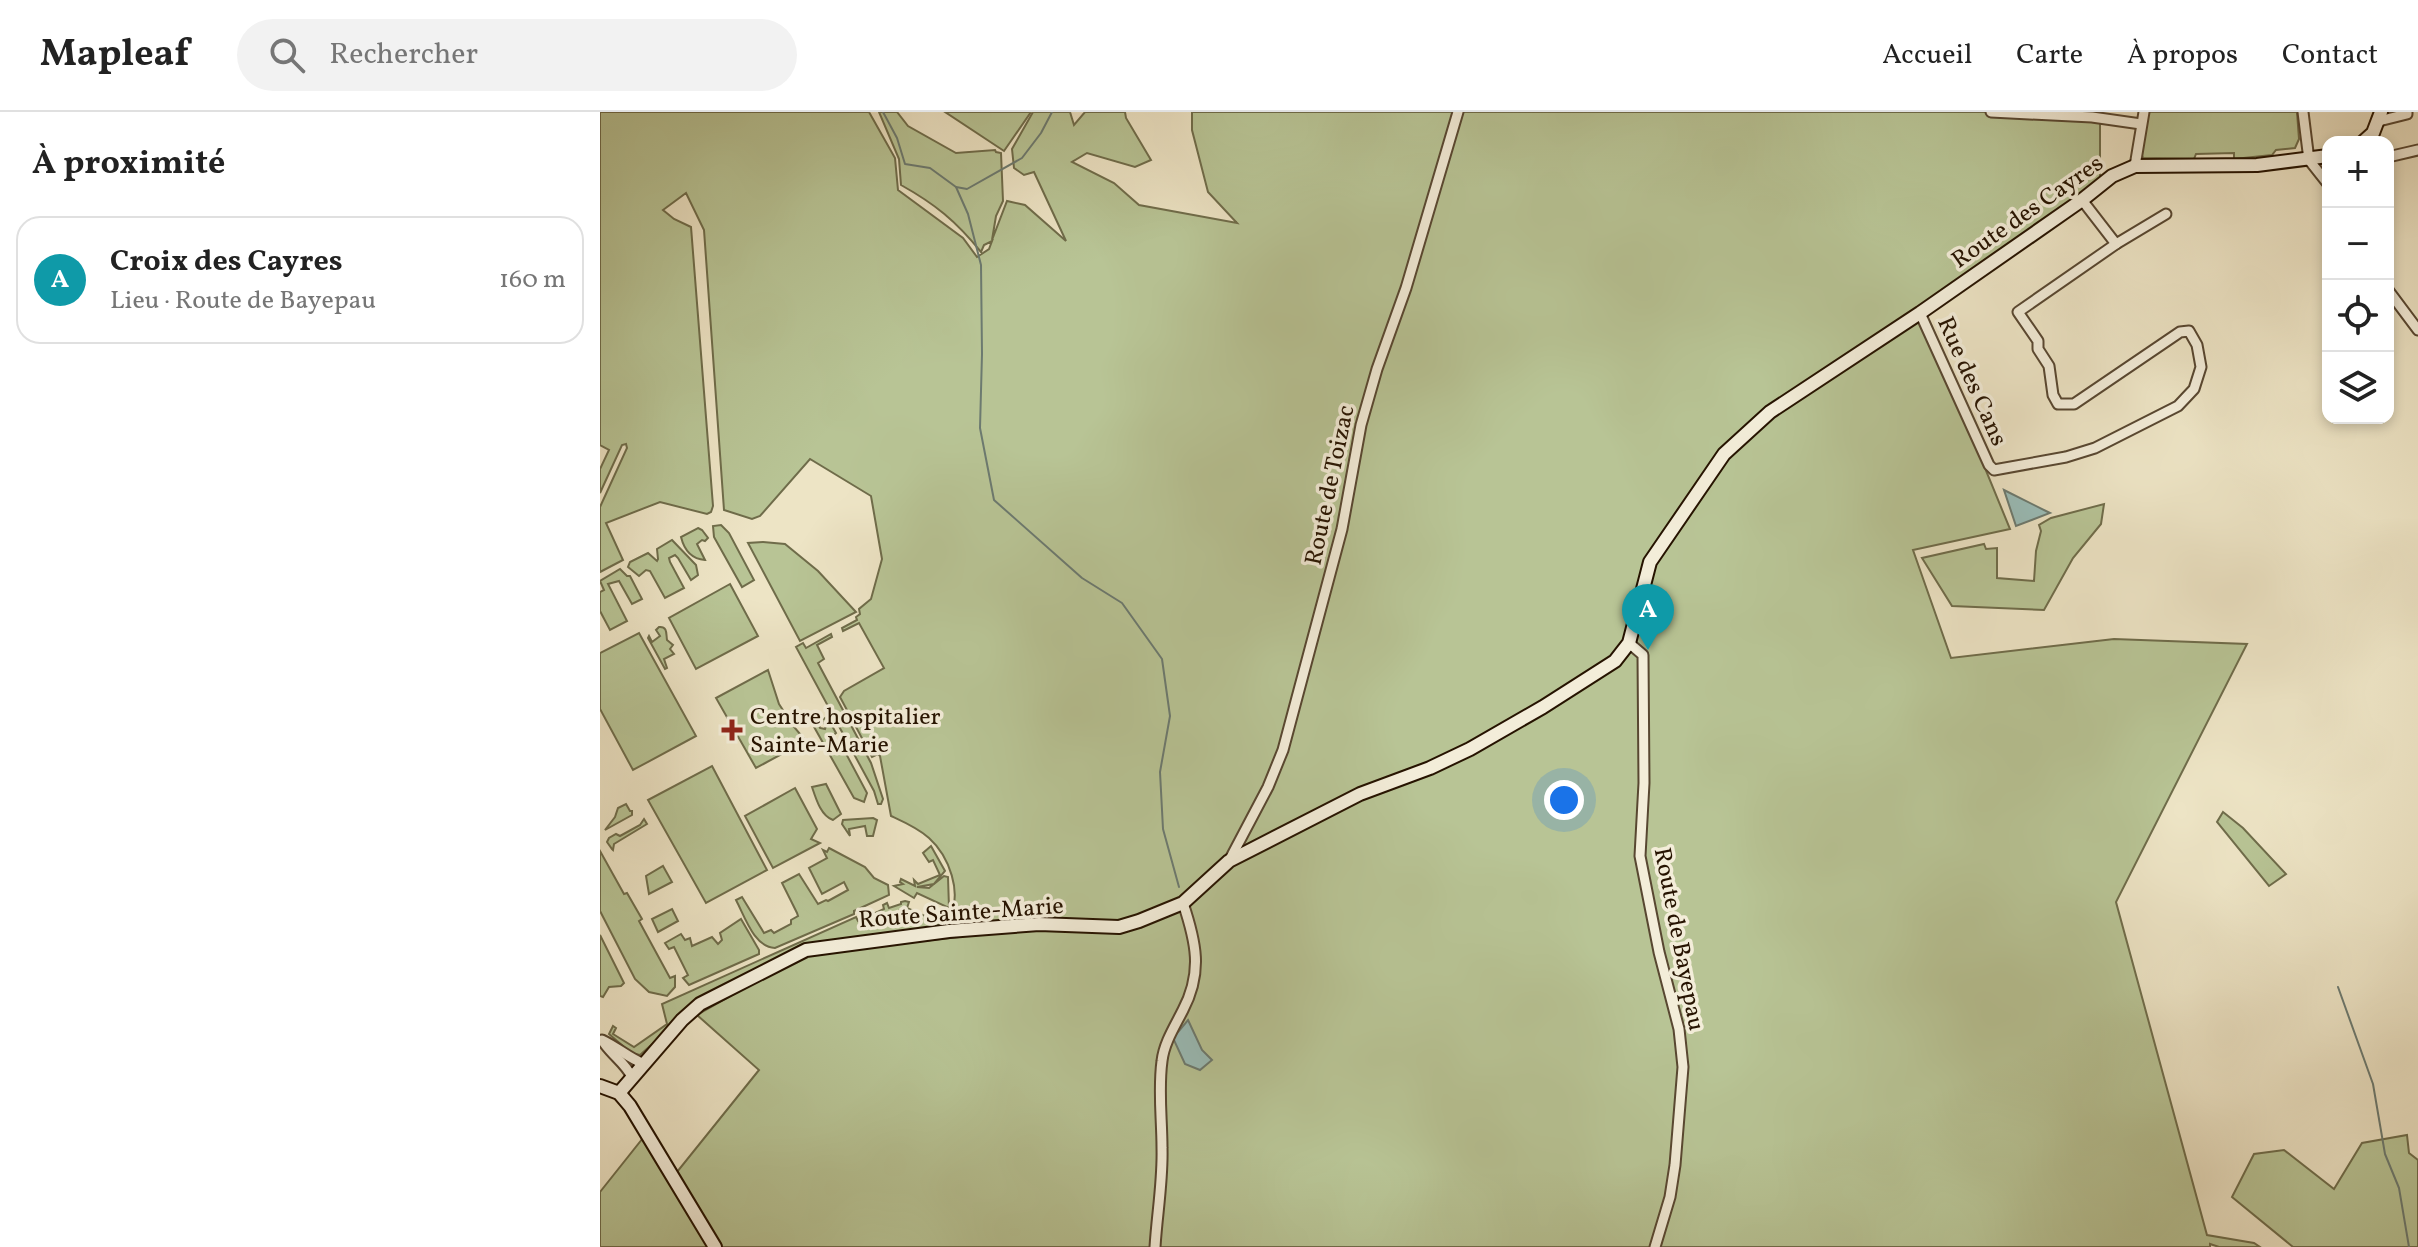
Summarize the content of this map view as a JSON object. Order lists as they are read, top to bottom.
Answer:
{
  "streets": {
    "street": [
      "Route des Cayres",
      "Rue des Cans",
      "Route de Toizac",
      "Route Sainte-Marie",
      "Route de Bayepau"
    ]
  },
  "crossings": [
    ["Route des Cayres", "Rue des Cans"],
    ["Route des Cayres", "Route Sainte-Marie"],
    ["Route des Cayres", "Route de Bayepau"],
    ["Route de Toizac", "Route Sainte-Marie"],
    ["Route Sainte-Marie", "Route de Bayepau"]
  ],
  "places": {
    "health": ["Centre hospitalier Sainte-Marie"]
  },
  "page": {
    "header": "Mapleaf",
    "search": "Rechercher",
    "nav": [
      "Accueil",
      "Carte",
      "À propos",
      "Contact"
    ],
    "heading": "À proximité",
    "map_buttons": ["+", "−"],
    "list": [
      {
        "mark": "A",
        "name": "Croix des Cayres",
        "note": "Lieu · Route de Bayepau",
        "value": "160 m"
      }
    ],
    "pins": "A"
  }
}
